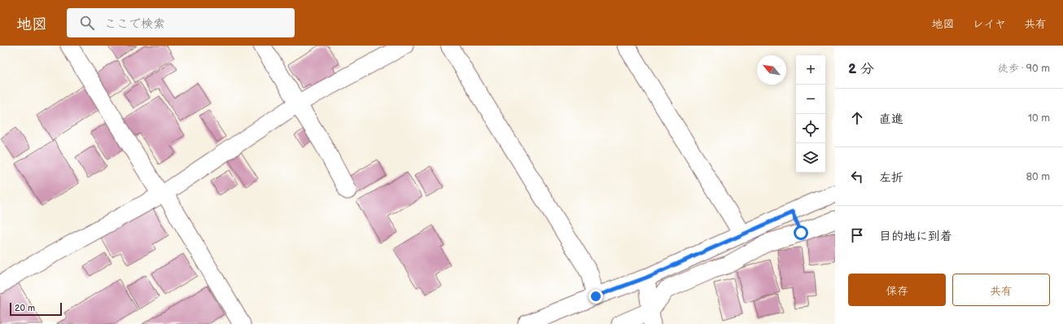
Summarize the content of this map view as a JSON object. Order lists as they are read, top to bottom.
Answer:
{
  "scale_bar": "20 m",
  "north": "top left",
  "page": {
    "header": "地図",
    "search": "ここで検索",
    "nav": ["地図", "レイヤ", "共有"],
    "heading": ["2 分", "徒歩 · 90 m"],
    "map_buttons": ["+", "−"],
    "list": [
      ["直進", "10 m"],
      ["左折", "80 m"],
      "目的地に到着"
    ],
    "buttons": ["保存", "共有"],
    "scale": "20 m"
  }
}
